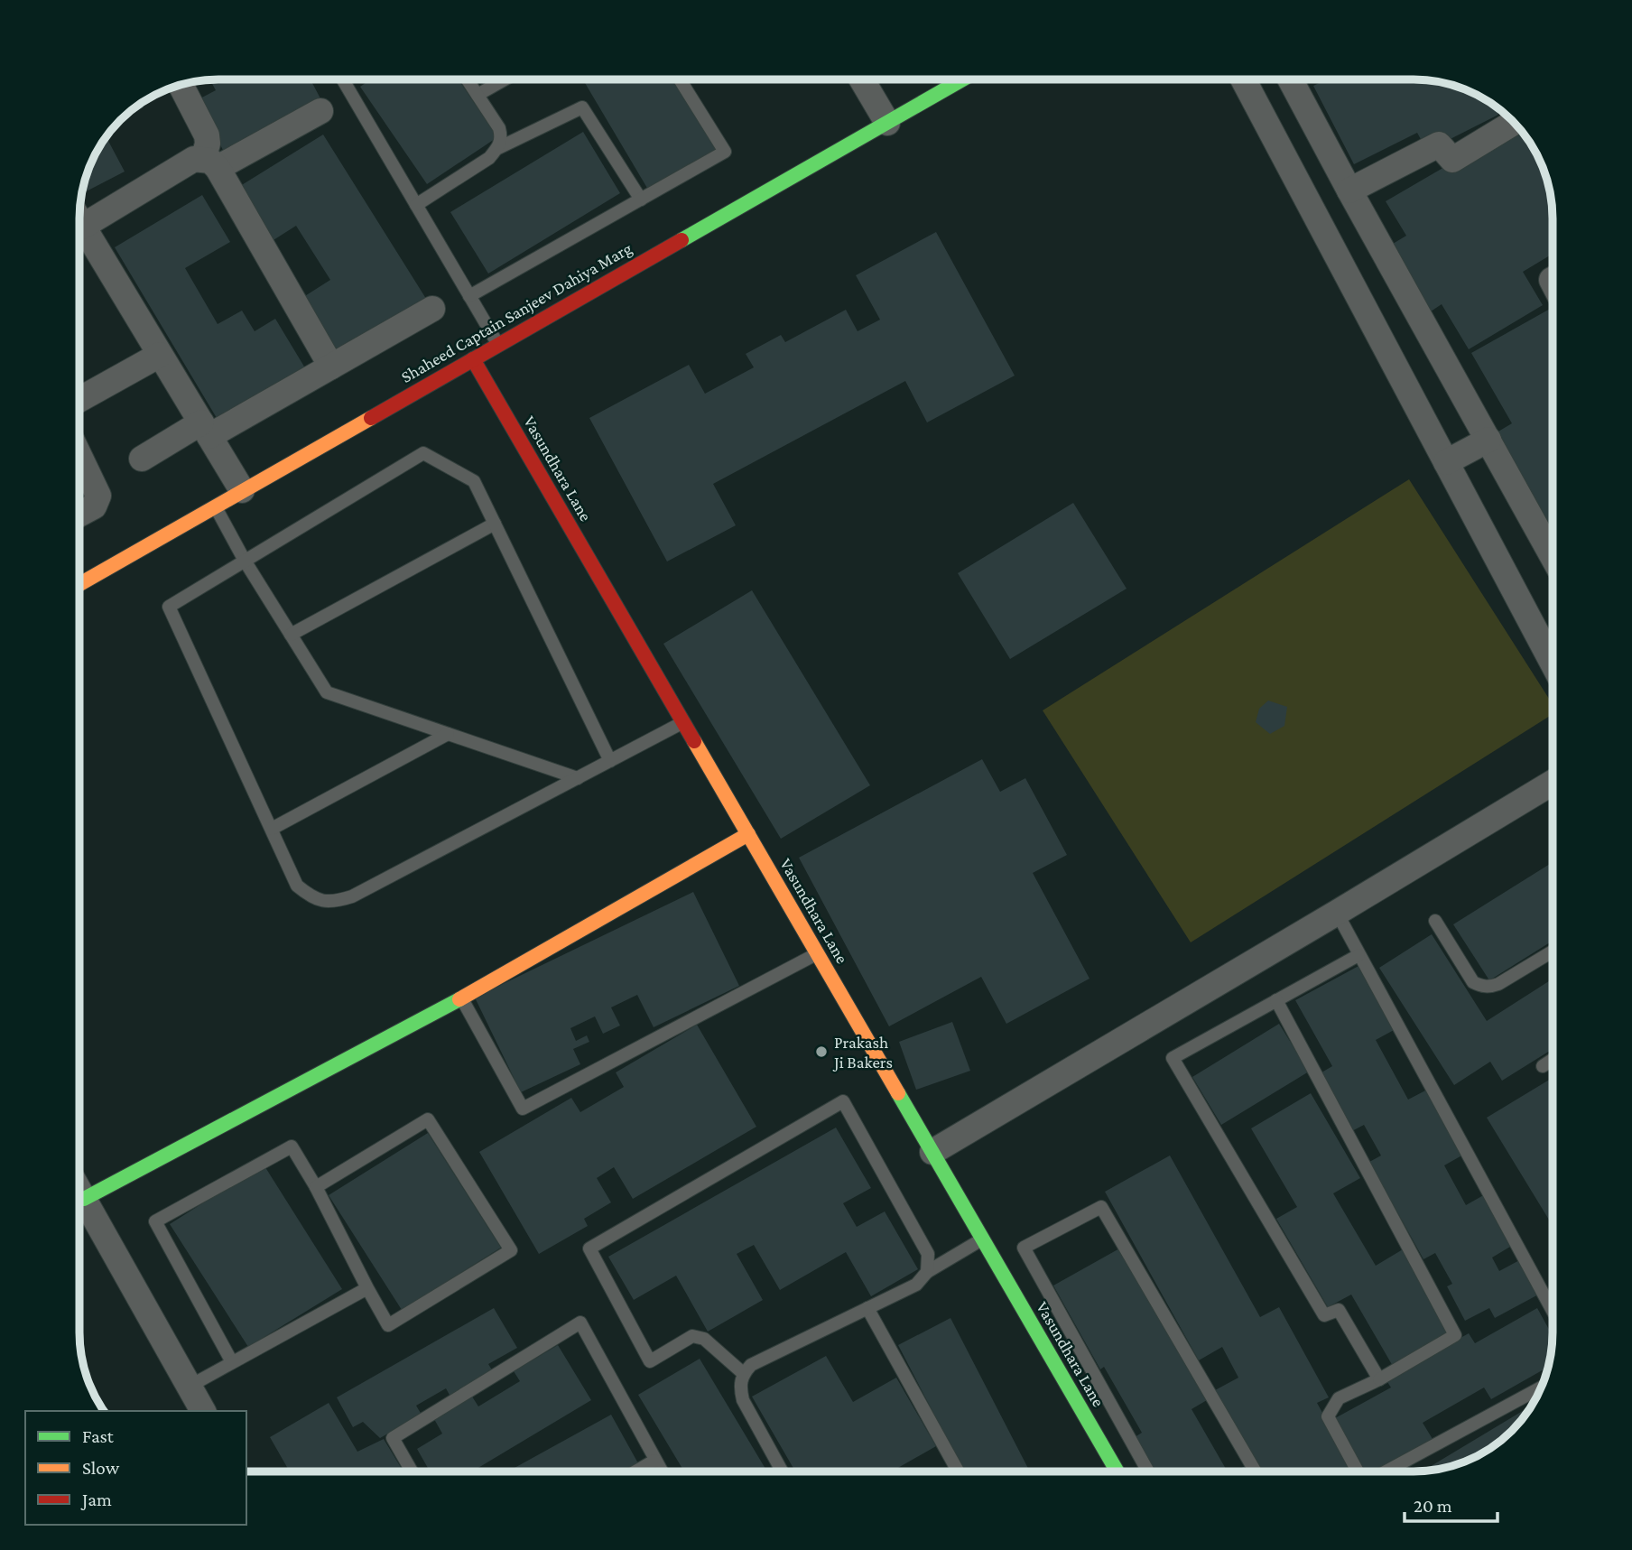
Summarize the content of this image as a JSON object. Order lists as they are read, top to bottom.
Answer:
{
  "streets": {
    "street": ["Shaheed Captain Sanjeev Dahiya Marg", "Vasundhara Lane"]
  },
  "crossings": [
    ["Shaheed Captain Sanjeev Dahiya Marg", "Vasundhara Lane"]
  ],
  "places": ["Prakash Ji Bakers"],
  "legend": ["Fast", "Slow", "Jam"],
  "scale_bar": "20 m"
}
